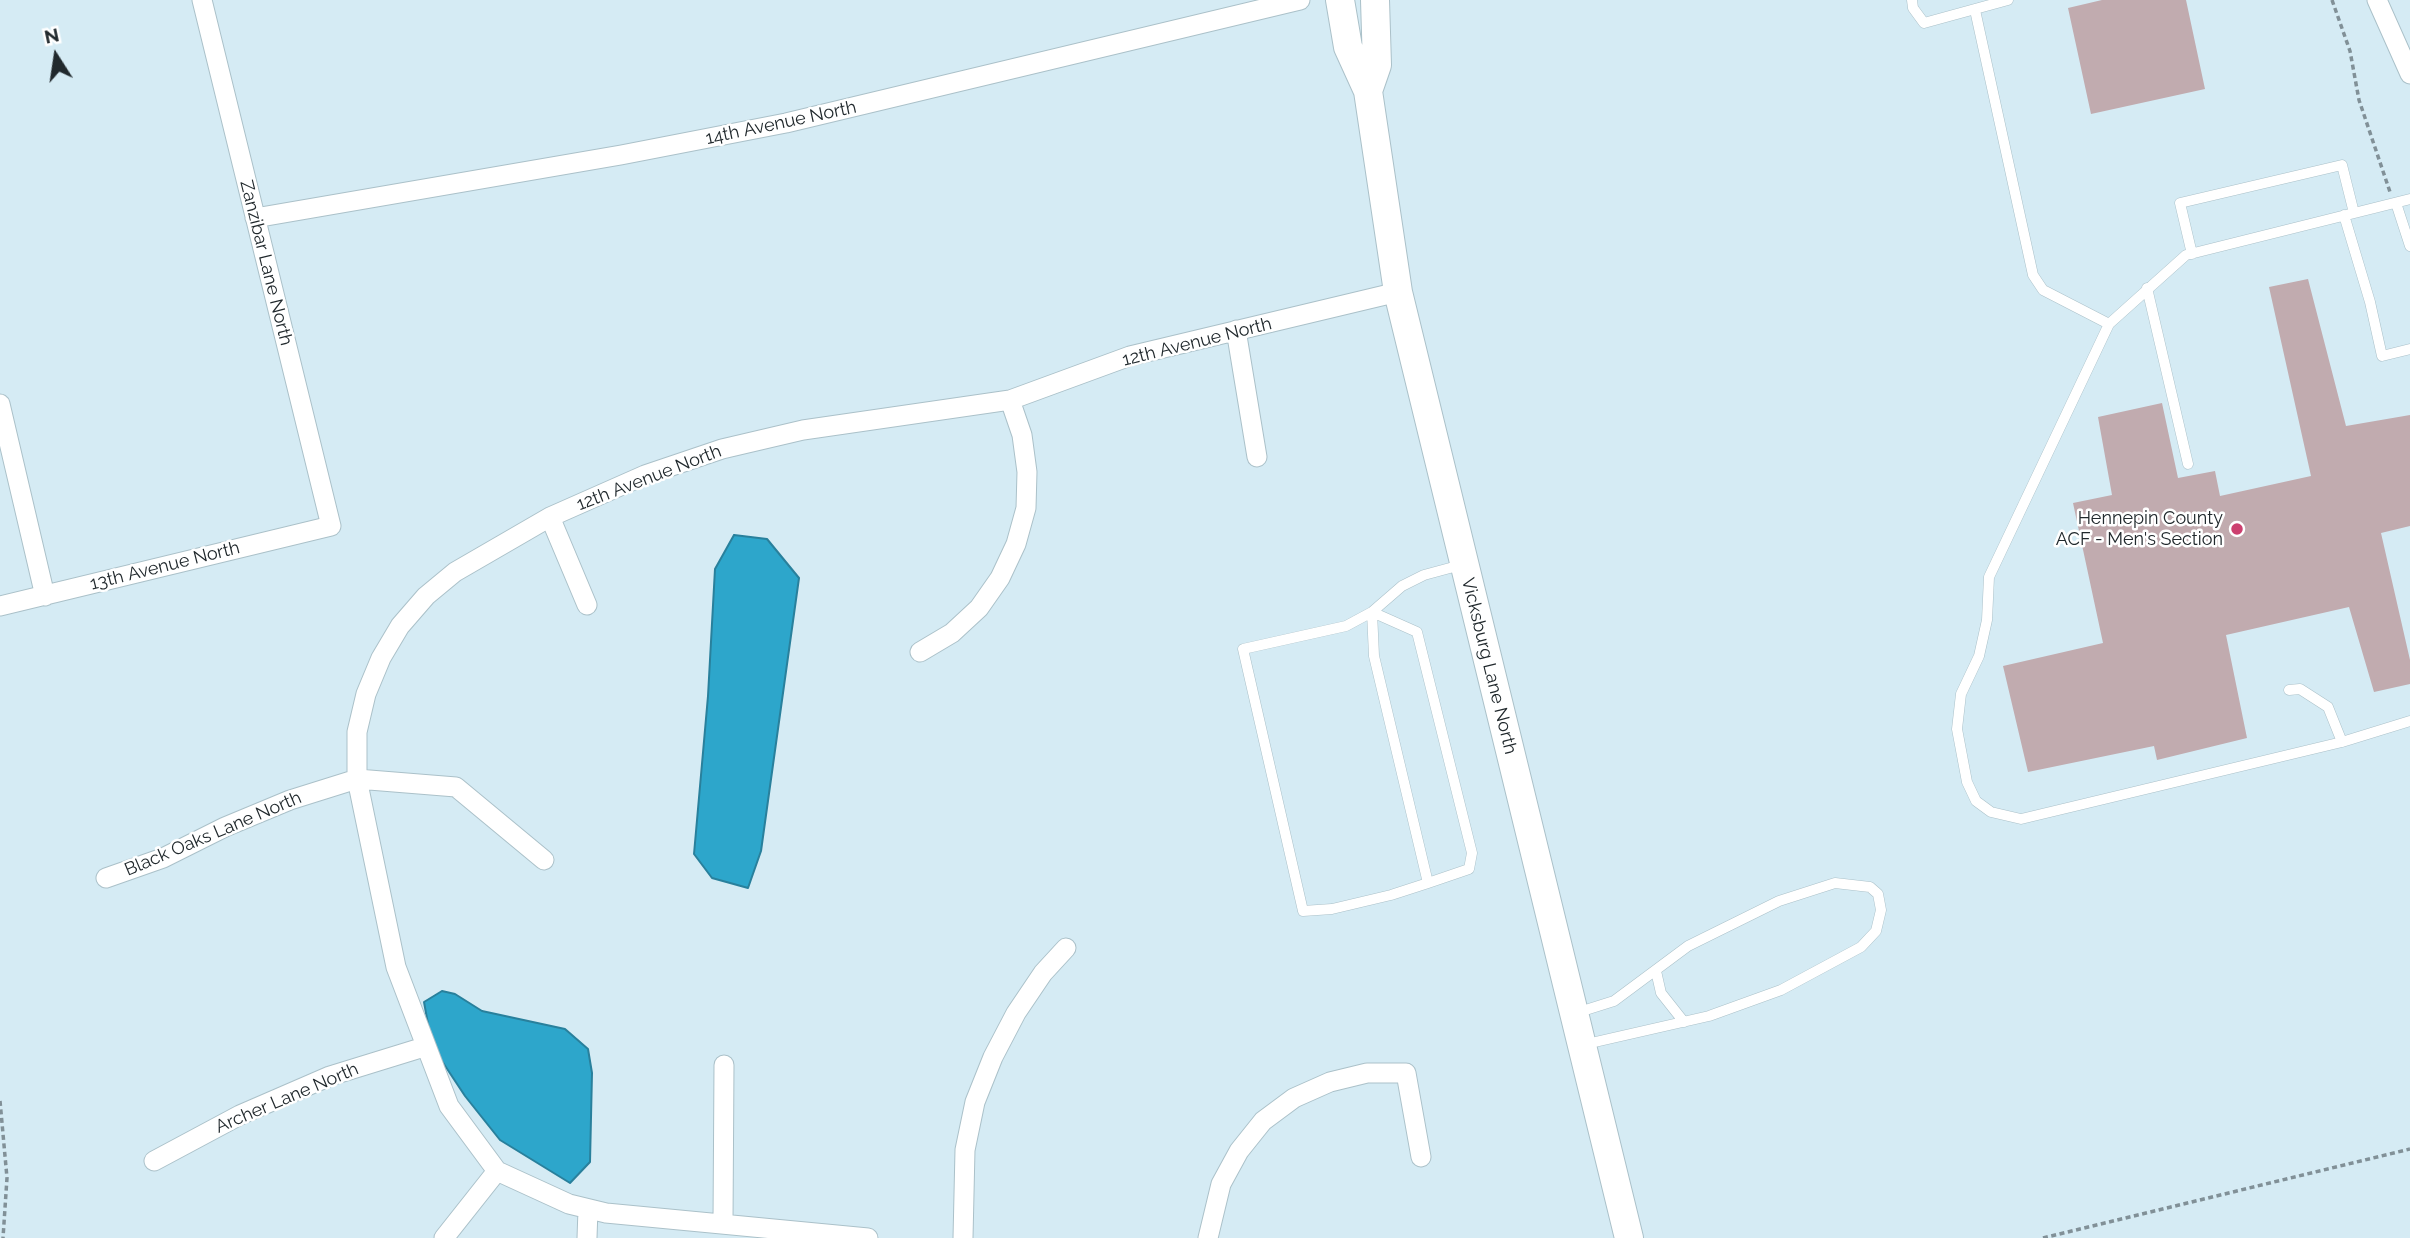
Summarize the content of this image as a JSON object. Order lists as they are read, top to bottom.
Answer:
{
  "streets": {
    "main road": ["Vicksburg Lane North"],
    "street": [
      "14th Avenue North",
      "Zanzibar Lane North",
      "12th Avenue North",
      "13th Avenue North",
      "Black Oaks Lane North",
      "Archer Lane North"
    ]
  },
  "crossings": [
    ["14th Avenue North", "Zanzibar Lane North"],
    ["Zanzibar Lane North", "13th Avenue North"],
    ["12th Avenue North", "Vicksburg Lane North"],
    ["12th Avenue North", "Black Oaks Lane North"],
    ["12th Avenue North", "Archer Lane North"]
  ],
  "places": ["Hennepin County ACF - Men's Section"],
  "north": "top"
}
